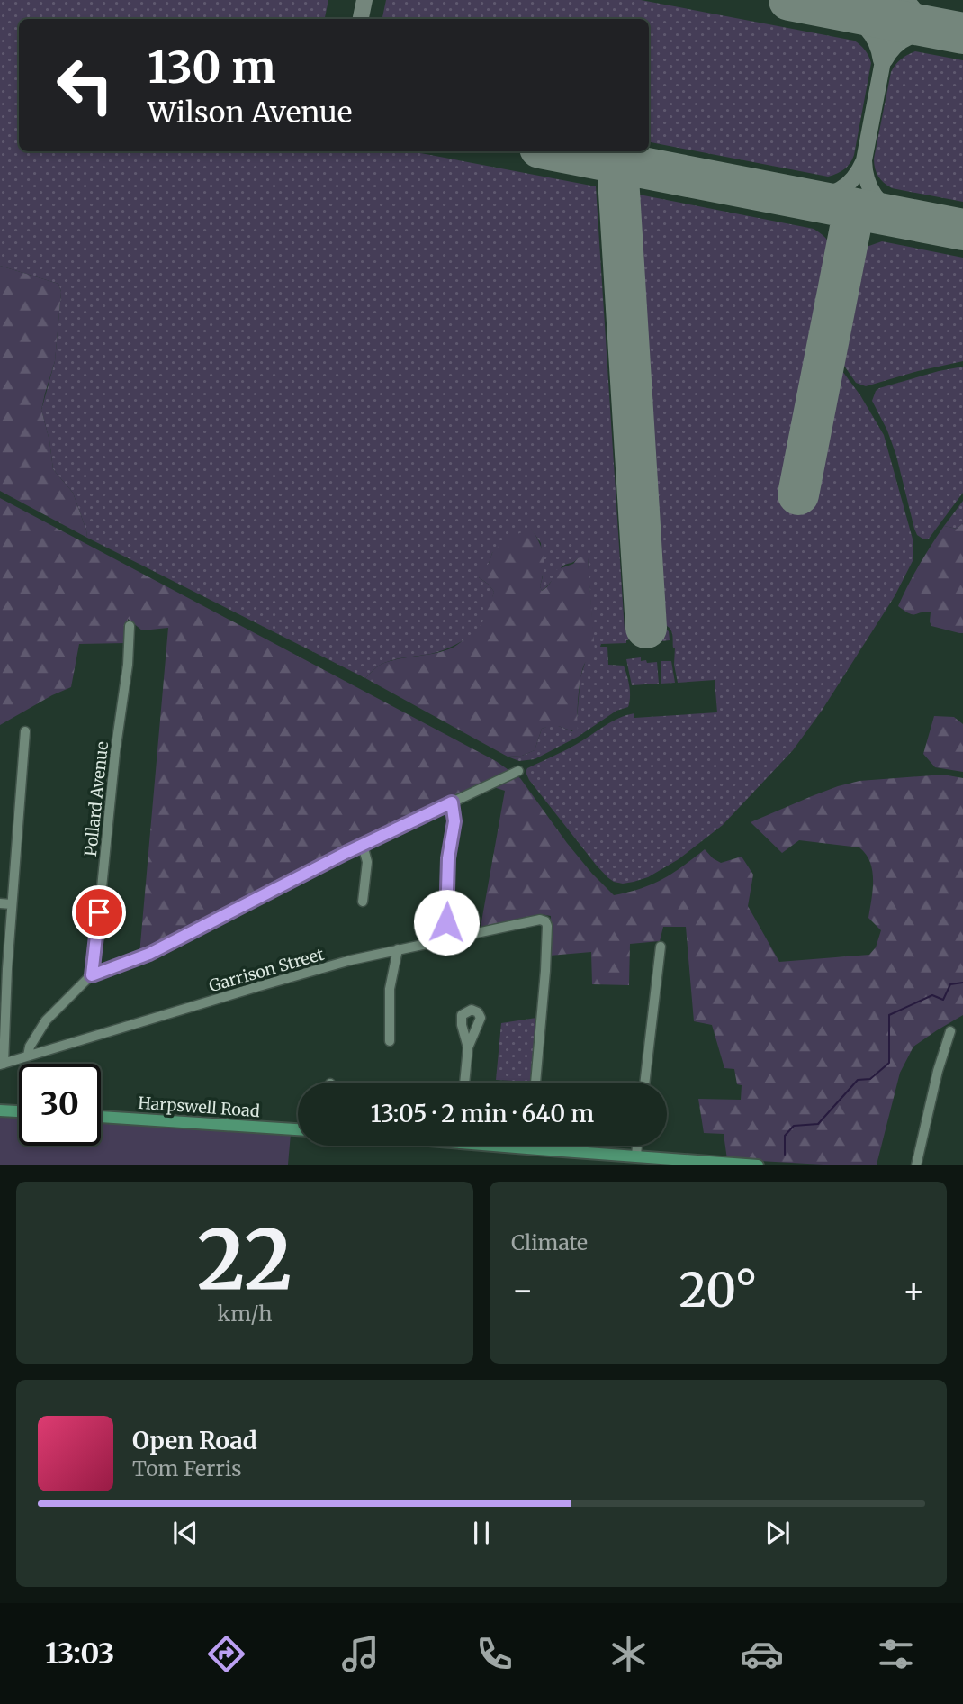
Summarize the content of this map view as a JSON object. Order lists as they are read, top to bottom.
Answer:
{
  "streets": {
    "main road": ["Harpswell Road"],
    "street": ["Pollard Avenue", "Garrison Street"]
  },
  "page": {
    "turn": ["130 m", "Wilson Avenue"],
    "limit": "30",
    "trip": "13:05 · 2 min · 640 m",
    "tile": [
      ["22", "km/h"],
      "Climate"
    ],
    "heat": ["−", "20°", "+"],
    "song": ["Open Road", "Tom Ferris"],
    "tabs": "13:03"
  }
}
